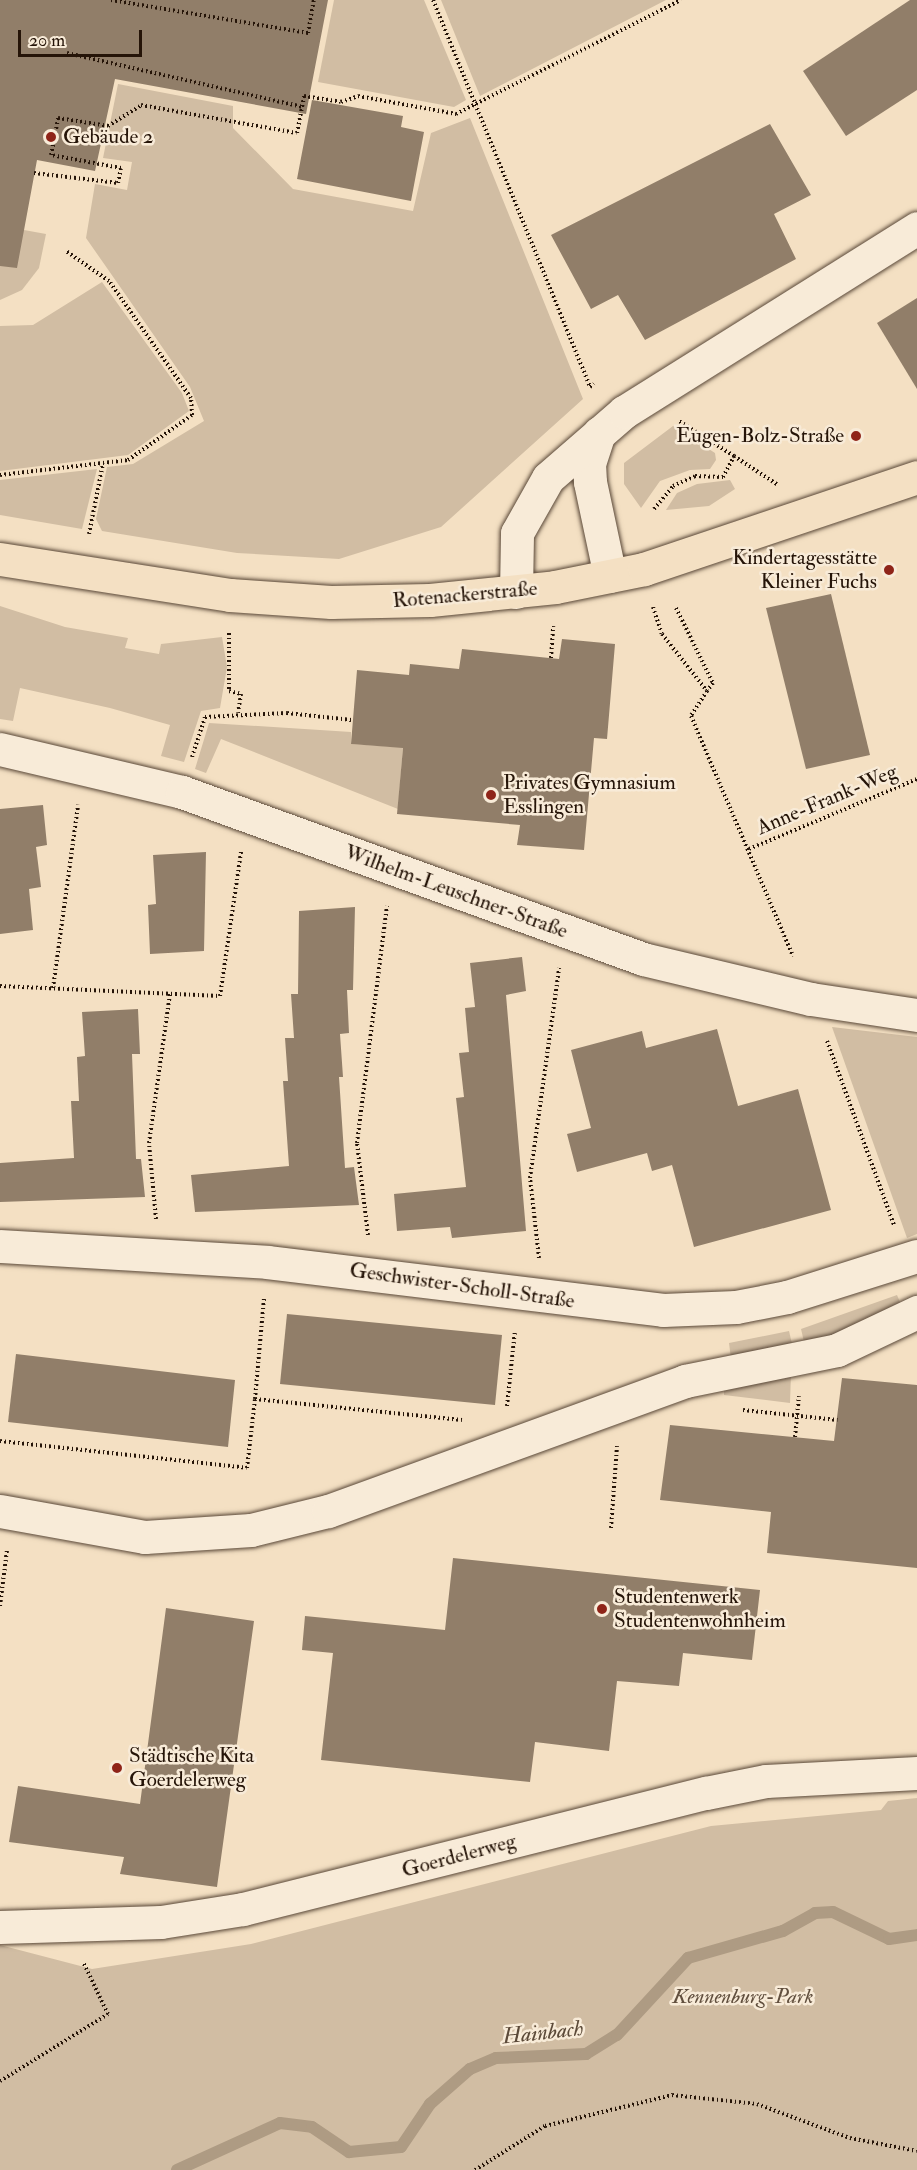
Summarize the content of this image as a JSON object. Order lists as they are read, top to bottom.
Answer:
{
  "streets": {
    "main road": ["Rotenackerstraße"],
    "street": ["Wilhelm-Leuschner-Straße", "Geschwister-Scholl-Straße", "Goerdelerweg"],
    "path": ["Anne-Frank-Weg"]
  },
  "water": ["Hainbach"],
  "parks": ["Kennenburg-Park"],
  "places": [
    "Gebäude 2",
    "Eugen-Bolz-Straße",
    "Kindertagesstätte Kleiner Fuchs",
    "Privates Gymnasium Esslingen",
    "Studentenwerk Studentenwohnheim",
    "Städtische Kita Goerdelerweg"
  ],
  "scale_bar": "20 m"
}
